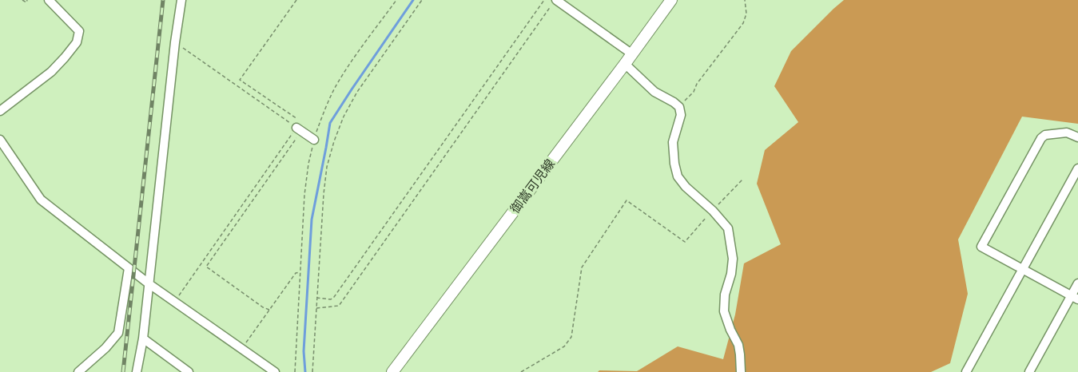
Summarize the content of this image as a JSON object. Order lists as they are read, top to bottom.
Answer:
{
  "streets": {
    "main road": ["御嵩可児線"]
  }
}
